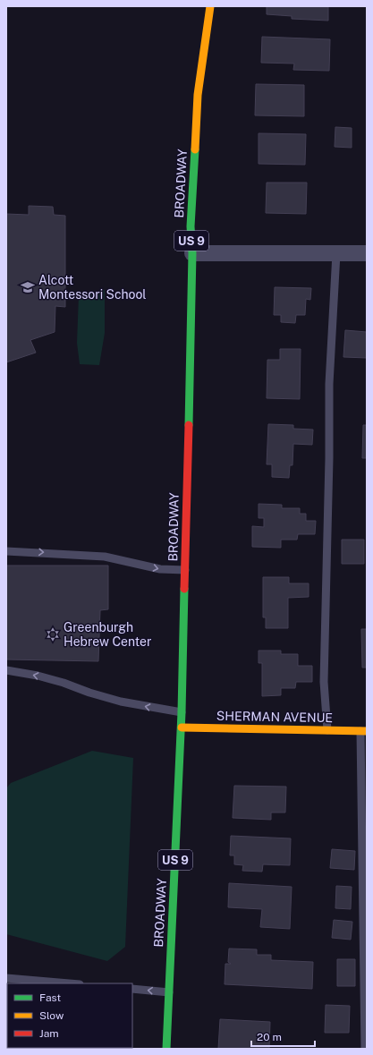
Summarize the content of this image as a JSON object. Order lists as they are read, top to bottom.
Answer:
{
  "streets": {
    "main road": ["BROADWAY", "US 9", "SHERMAN AVENUE"]
  },
  "crossings": [
    ["BROADWAY", "SHERMAN AVENUE"]
  ],
  "places": {
    "school or university": ["Alcott Montessori School"],
    "synagogue": ["Greenburgh Hebrew Center"]
  },
  "legend": ["Fast", "Slow", "Jam"],
  "scale_bar": "20 m"
}
